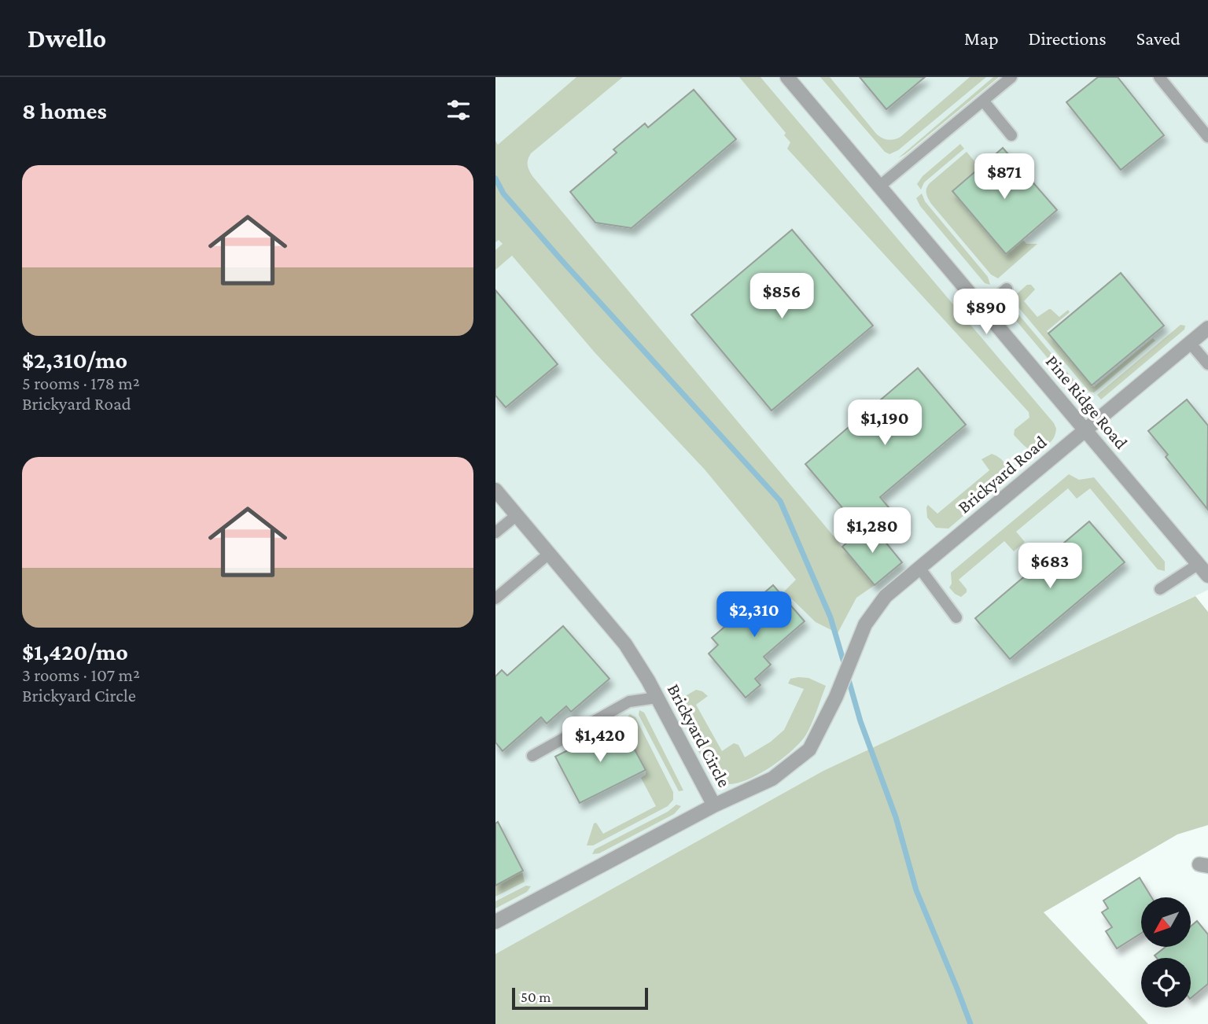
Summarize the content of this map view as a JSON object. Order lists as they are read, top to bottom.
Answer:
{
  "streets": {
    "street": ["Pine Ridge Road", "Brickyard Road", "Brickyard Circle"]
  },
  "crossings": [
    ["Pine Ridge Road", "Brickyard Road"],
    ["Brickyard Road", "Brickyard Circle"]
  ],
  "scale_bar": "50 m",
  "north": "bottom left",
  "page": {
    "header": "Dwello",
    "nav": ["Map", "Directions", "Saved"],
    "heading": "8 homes",
    "list": [
      {
        "name": "$2,310/mo",
        "note": "5 rooms · 178 m² · Brickyard Road"
      },
      {
        "name": "$1,420/mo",
        "note": "3 rooms · 107 m² · Brickyard Circle"
      }
    ],
    "price": [
      "$871",
      "$856",
      "$890",
      "$1,190",
      "$1,280",
      "$683",
      "$2,310",
      "$1,420"
    ],
    "scale": "50 m"
  }
}
